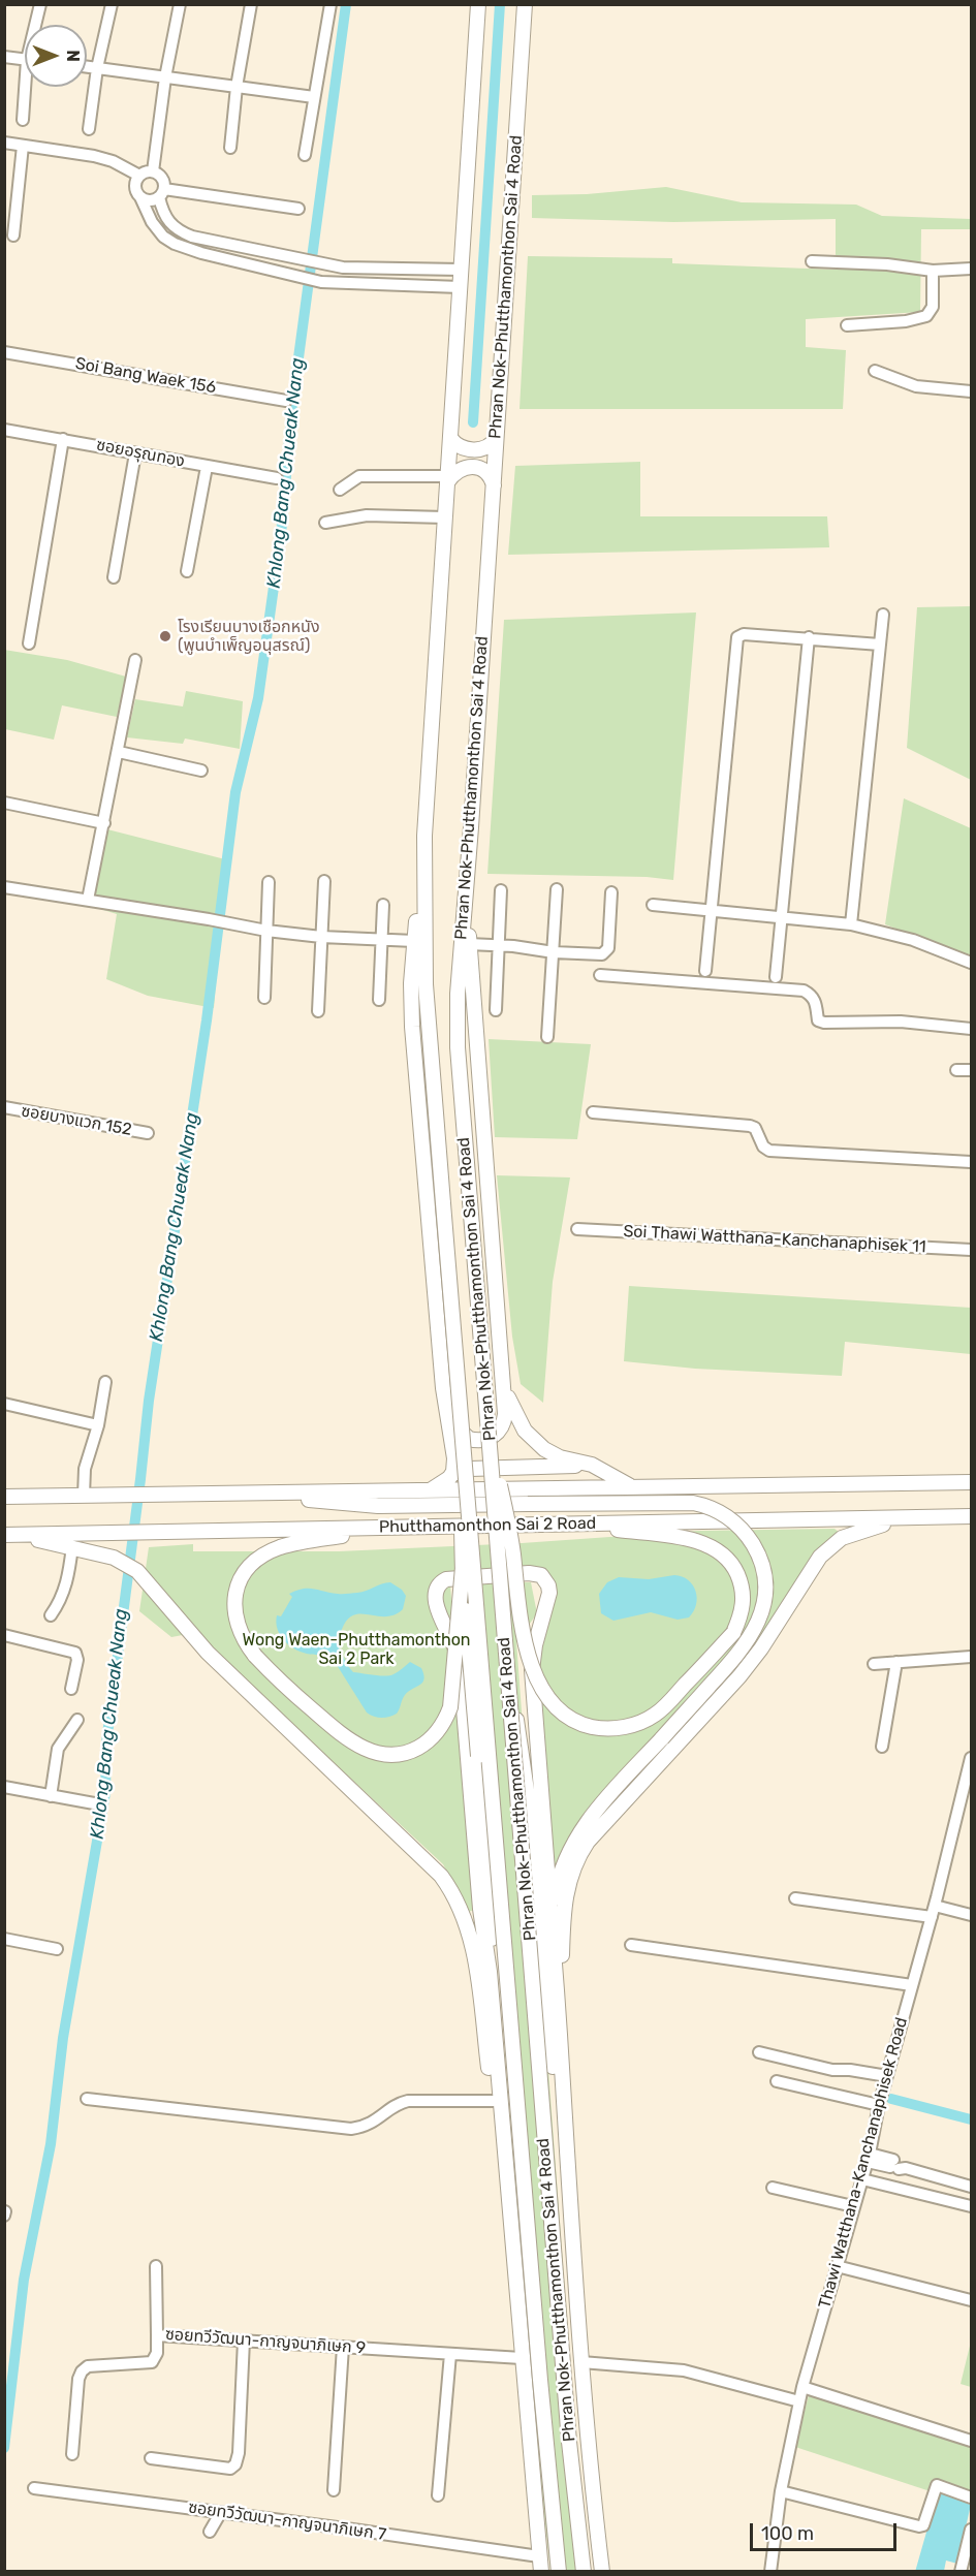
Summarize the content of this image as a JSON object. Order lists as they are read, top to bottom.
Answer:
{
  "streets": {
    "main road": ["Phran Nok-Phutthamonthon Sai 4 Road", "Phutthamonthon Sai 2 Road"],
    "street": [
      "Soi Bang Waek 156",
      "ซอยอรุณทอง",
      "ซอยบางแวก 152",
      "Soi Thawi Watthana-Kanchanaphisek 11",
      "Thawi Watthana-Kanchanaphisek Road",
      "ซอยทวีวัฒนา-กาญจนาภิเษก 9",
      "ซอยทวีวัฒนา-กาญจนาภิเษก 7"
    ]
  },
  "water": ["Khlong Bang Chueak Nang"],
  "parks": ["Wong Waen-Phutthamonthon Sai 2 Park"],
  "places": ["โรงเรียนบางเชือกหนัง (พูนบำเพ็ญอนุสรณ์)"],
  "scale_bar": "100 m",
  "north": "right"
}
